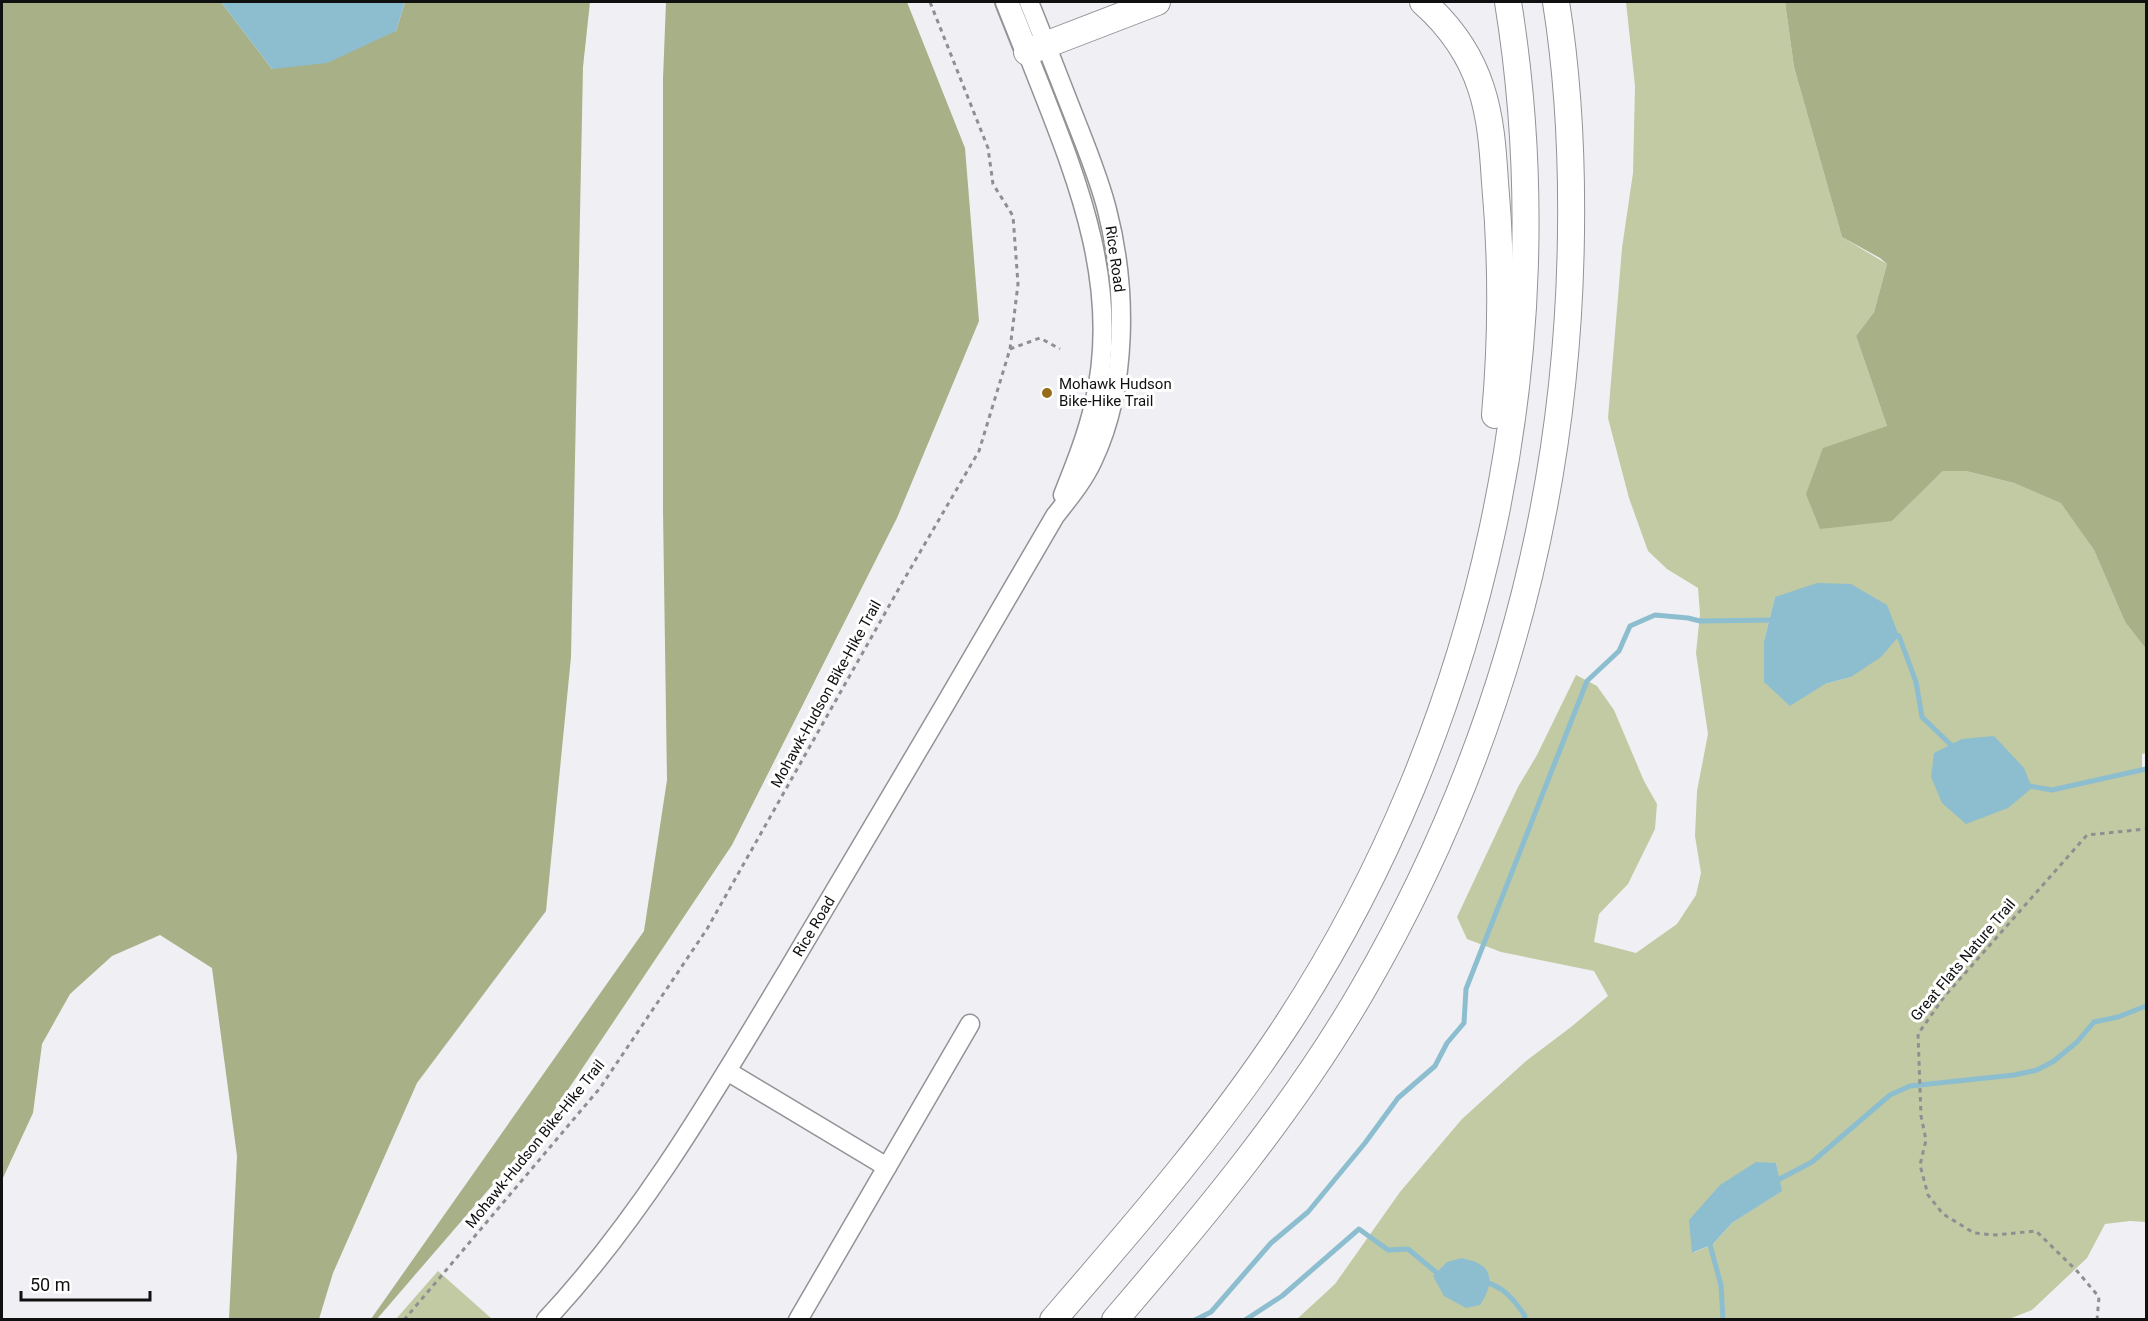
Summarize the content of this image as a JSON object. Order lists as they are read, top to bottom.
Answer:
{
  "streets": {
    "main road": ["Rice Road"],
    "path": ["Mohawk-Hudson Bike-Hike Trail", "Great Flats Nature Trail"]
  },
  "places": ["Mohawk Hudson Bike-Hike Trail"],
  "scale_bar": "50 m"
}
